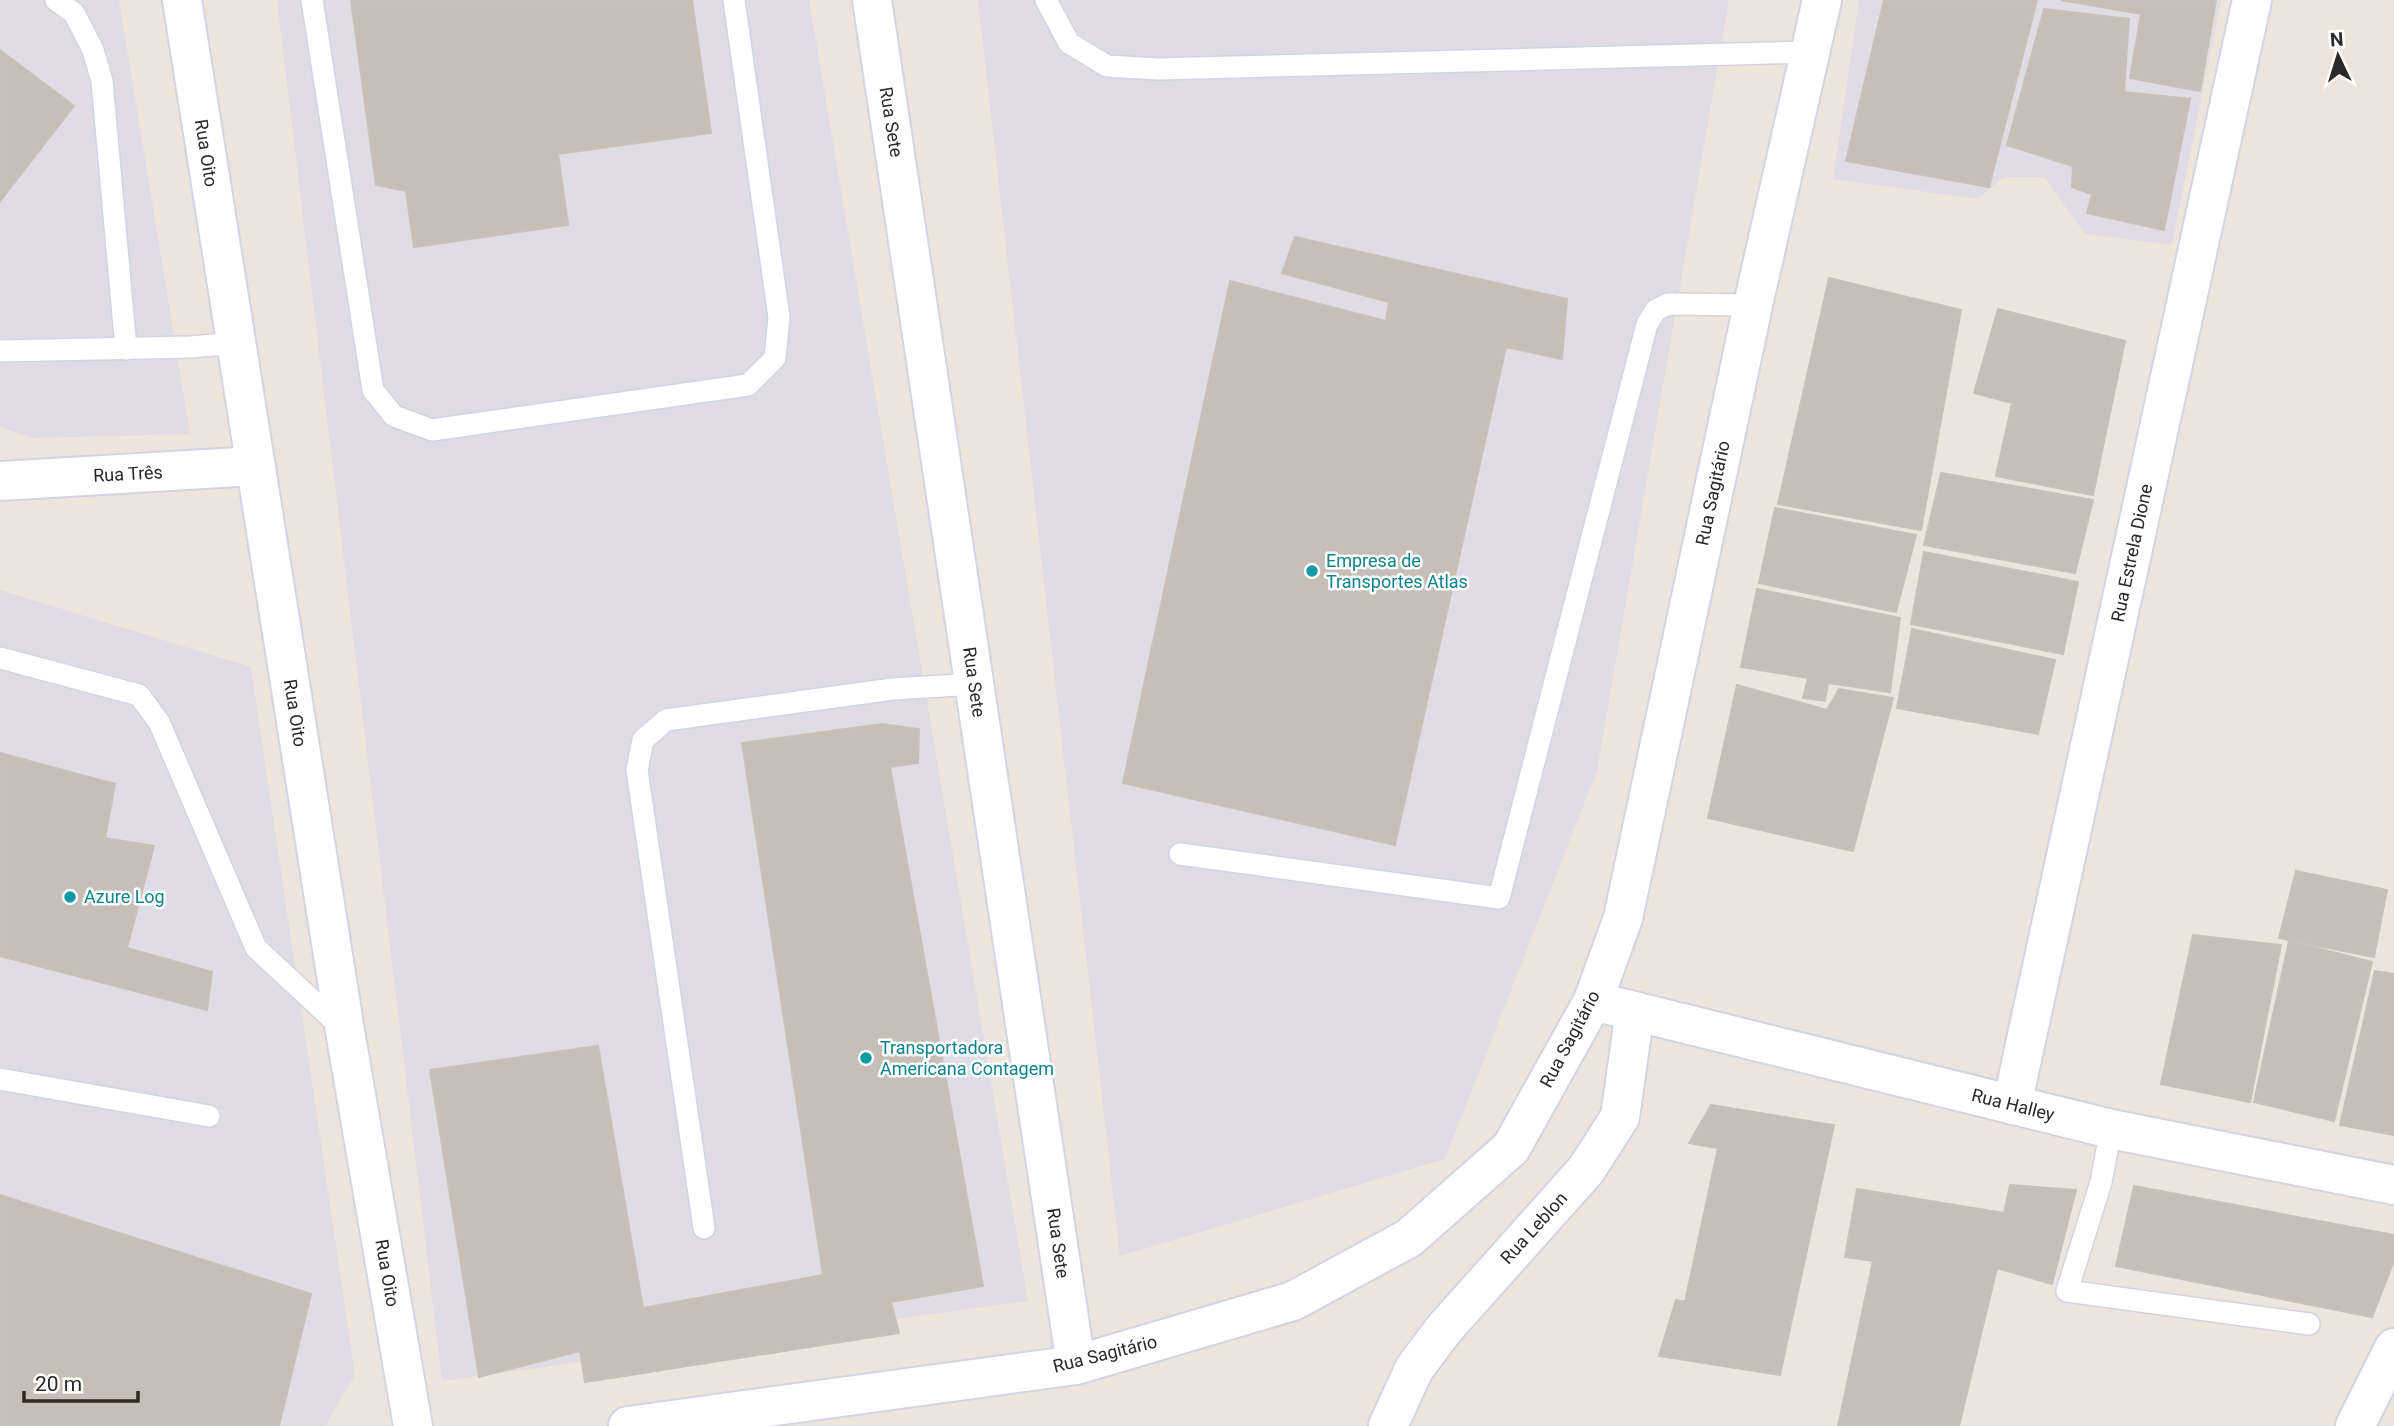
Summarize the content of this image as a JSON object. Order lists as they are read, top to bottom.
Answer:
{
  "streets": {
    "street": [
      "Rua Sete",
      "Rua Oito",
      "Rua Três",
      "Rua Sagitário",
      "Rua Estrela Dione",
      "Rua Halley",
      "Rua Leblon"
    ]
  },
  "crossings": [
    ["Rua Sete", "Rua Sagitário"],
    ["Rua Oito", "Rua Três"],
    ["Rua Sagitário", "Rua Halley"],
    ["Rua Estrela Dione", "Rua Halley"],
    ["Rua Halley", "Rua Leblon"]
  ],
  "places": ["Empresa de Transportes Atlas", "Azure Log", "Transportadora Americana Contagem"],
  "scale_bar": "20 m",
  "north": "top"
}
